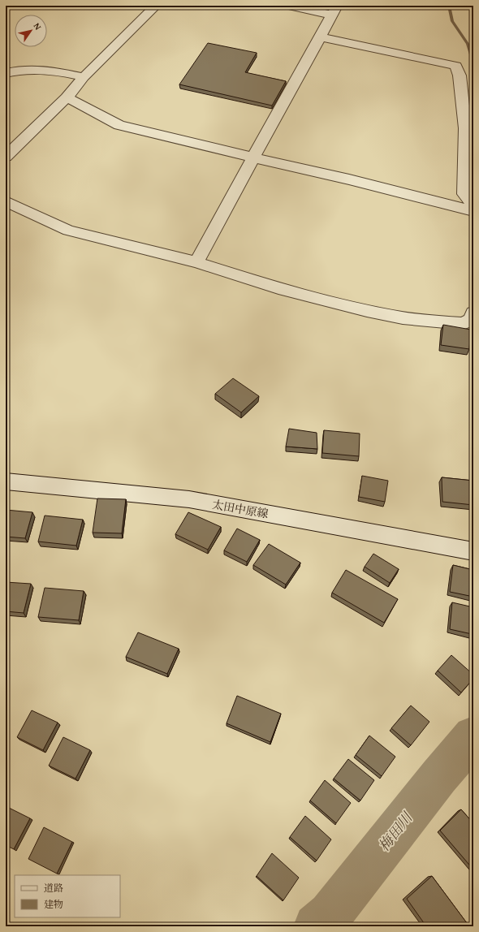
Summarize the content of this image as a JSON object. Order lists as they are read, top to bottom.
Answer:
{
  "streets": {
    "street": ["太田中原線"]
  },
  "water": ["梅田川"],
  "legend": ["道路", "建物"],
  "north": "top right"
}
